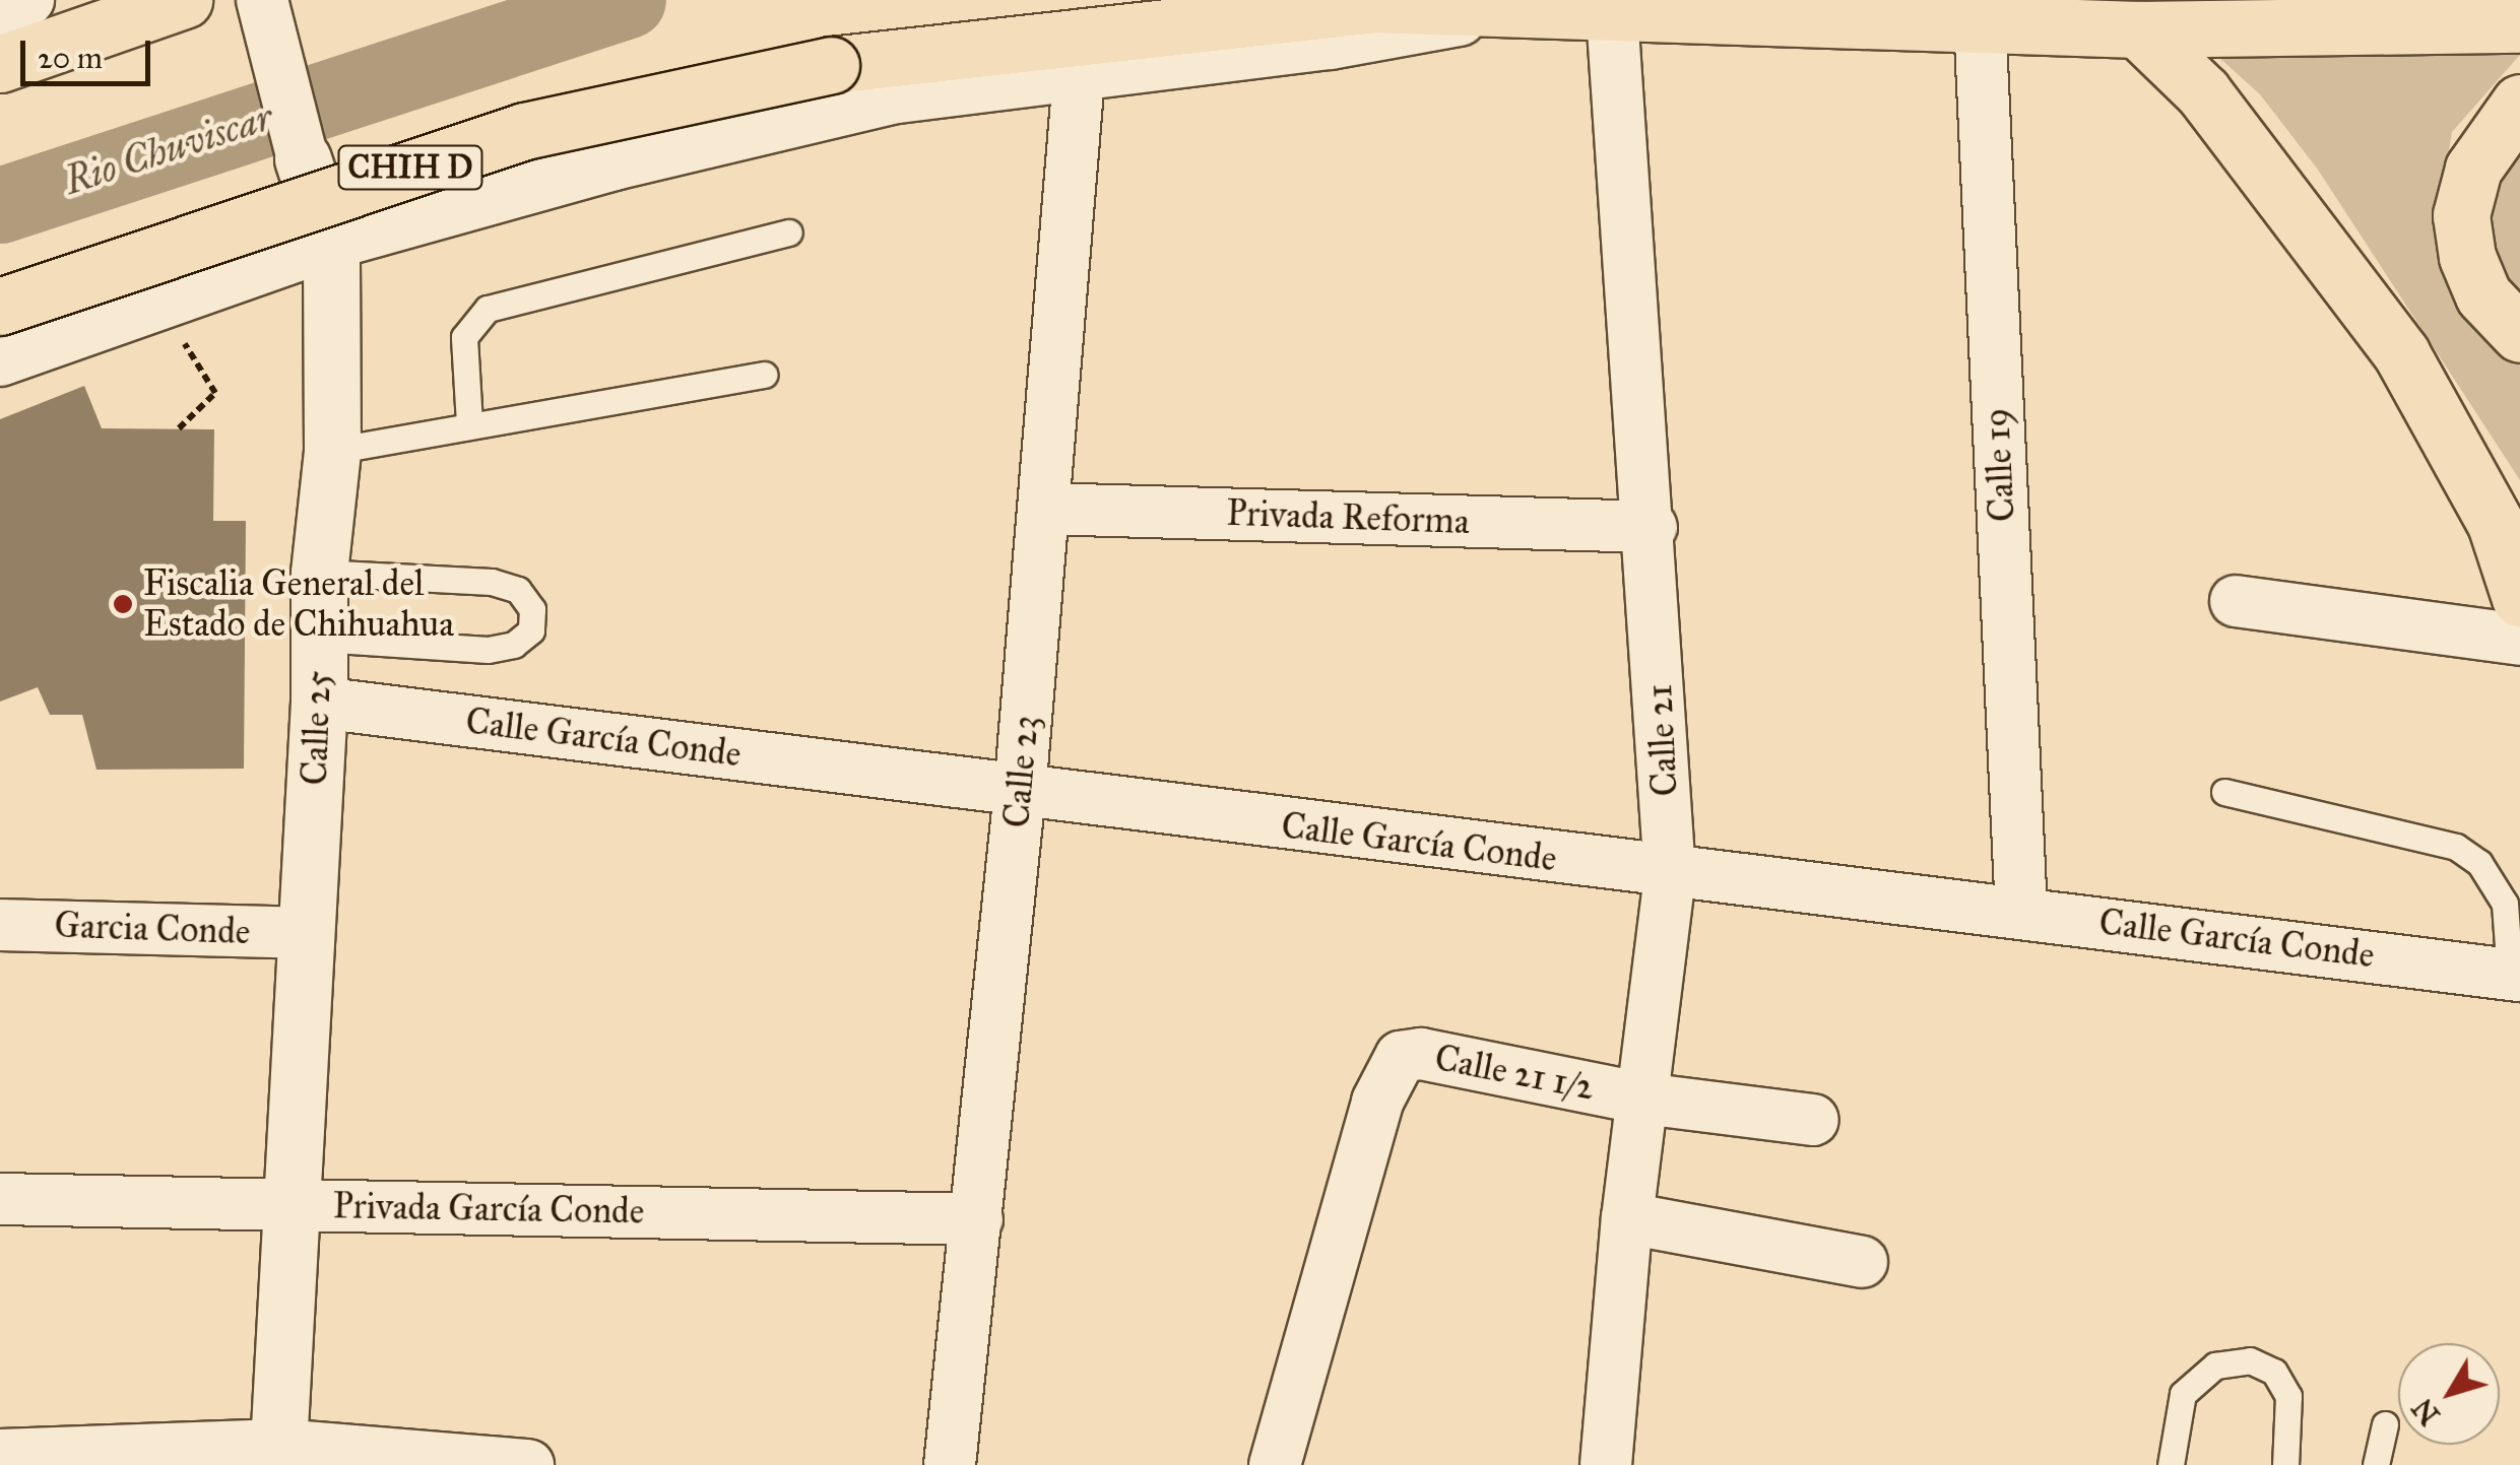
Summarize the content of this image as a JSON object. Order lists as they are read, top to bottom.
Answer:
{
  "streets": {
    "main road": ["CHIH D"],
    "street": [
      "Calle 19",
      "Privada Reforma",
      "Calle 25",
      "Calle García Conde",
      "Calle 21",
      "Calle 23",
      "Garcia Conde",
      "Calle 21 1/2",
      "Privada García Conde"
    ]
  },
  "crossings": [
    ["CHIH D", "Calle 19"],
    ["CHIH D", "Calle 21"],
    ["Calle 19", "Calle García Conde"],
    ["Privada Reforma", "Calle 21"],
    ["Privada Reforma", "Calle 23"],
    ["Calle 25", "Calle García Conde"],
    ["Calle 25", "Garcia Conde"],
    ["Calle 25", "Privada García Conde"],
    ["Calle García Conde", "Calle 21"],
    ["Calle García Conde", "Calle 23"],
    ["Calle 21", "Calle 21 1/2"],
    ["Calle 23", "Privada García Conde"]
  ],
  "water": ["Rio Chuviscar"],
  "places": ["Fiscalia General del Estado de Chihuahua"],
  "scale_bar": "20 m",
  "north": "bottom left"
}
